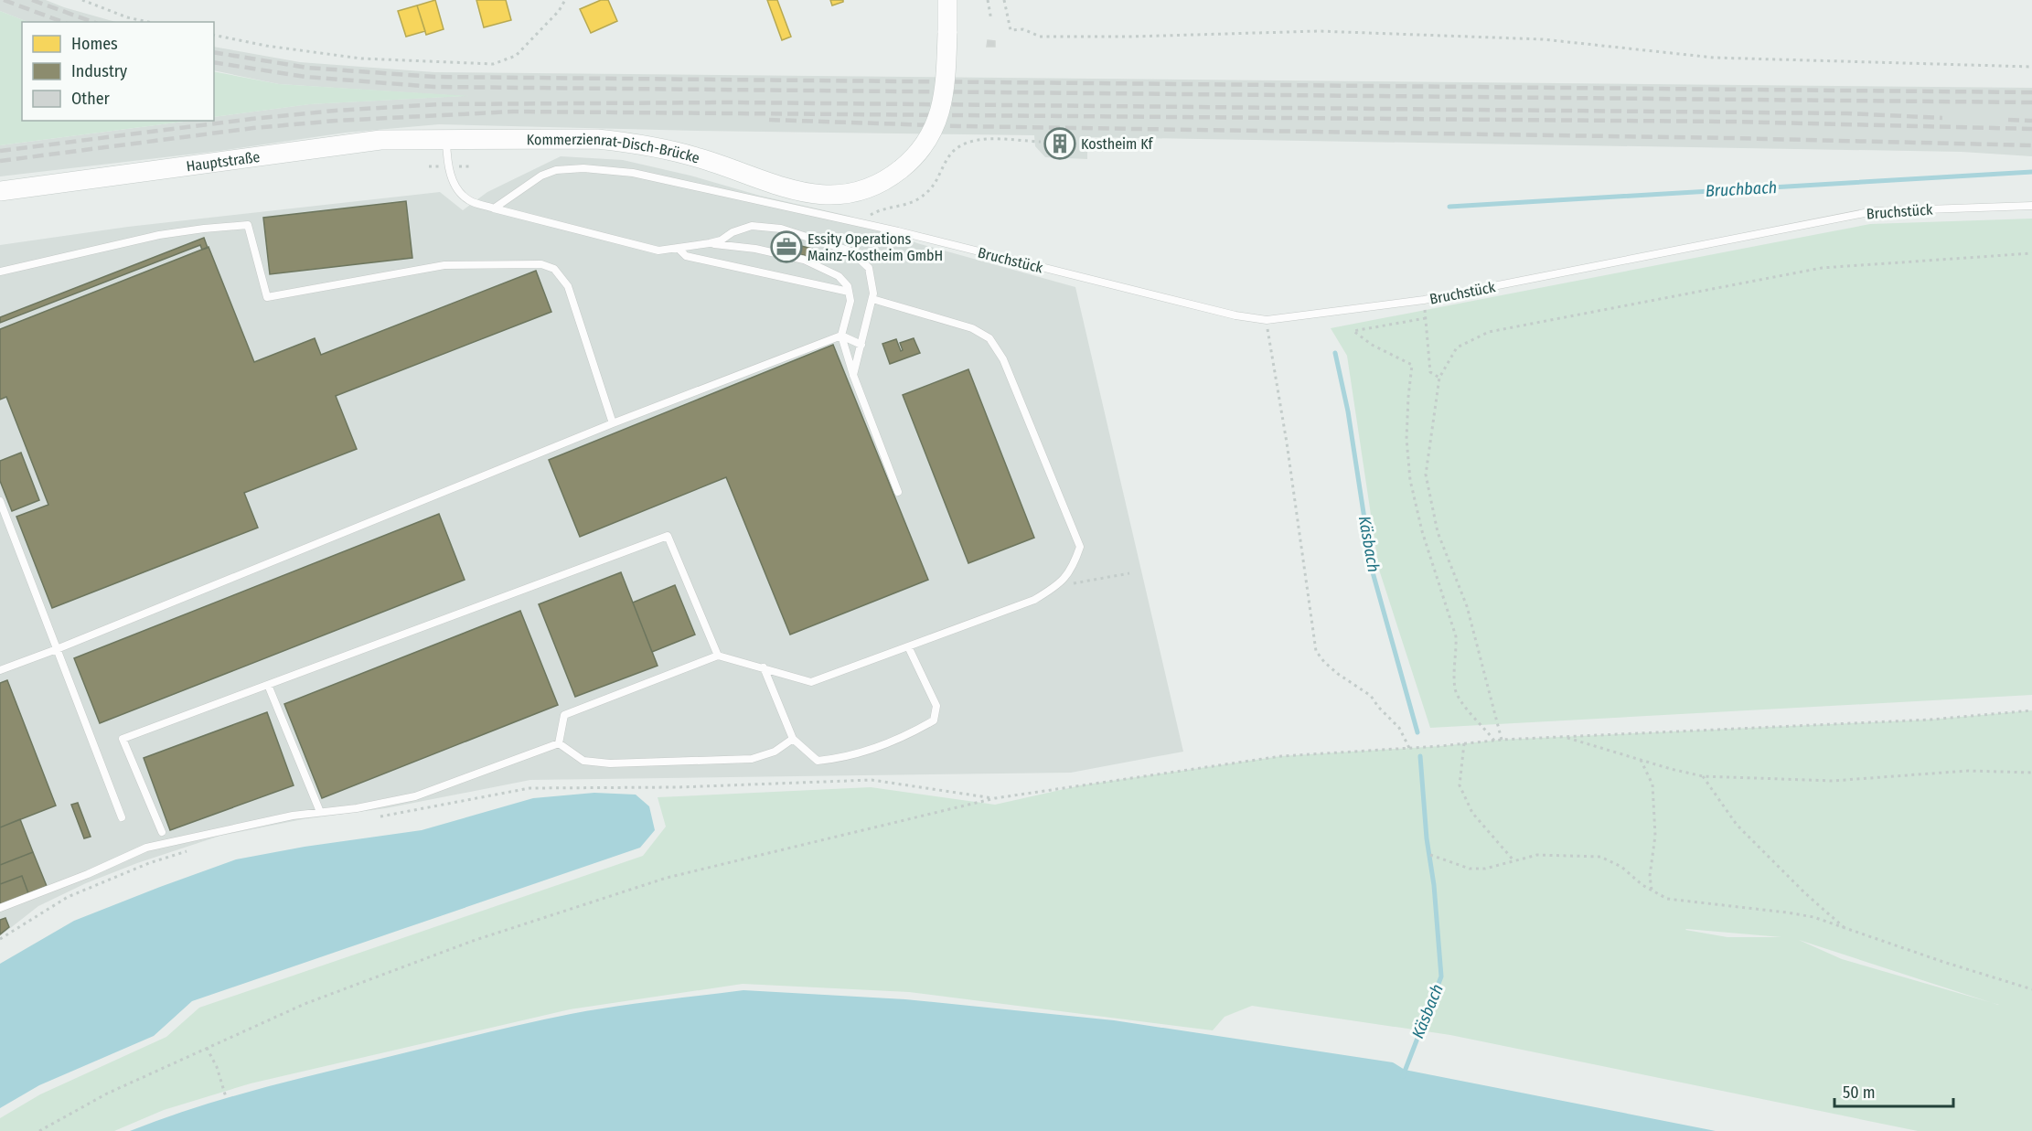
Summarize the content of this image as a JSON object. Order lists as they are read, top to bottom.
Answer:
{
  "streets": {
    "street": ["Kommerzienrat-Disch-Brücke", "Hauptstraße"],
    "lane": ["Bruchstück"]
  },
  "crossings": [
    ["Kommerzienrat-Disch-Brücke", "Hauptstraße"]
  ],
  "water": ["Bruchbach", "Käsbach"],
  "places": {
    "building": ["Kostheim Kf"],
    "office": ["Essity Operations Mainz-Kostheim GmbH"]
  },
  "legend": ["Homes", "Industry", "Other"],
  "scale_bar": "50 m"
}
